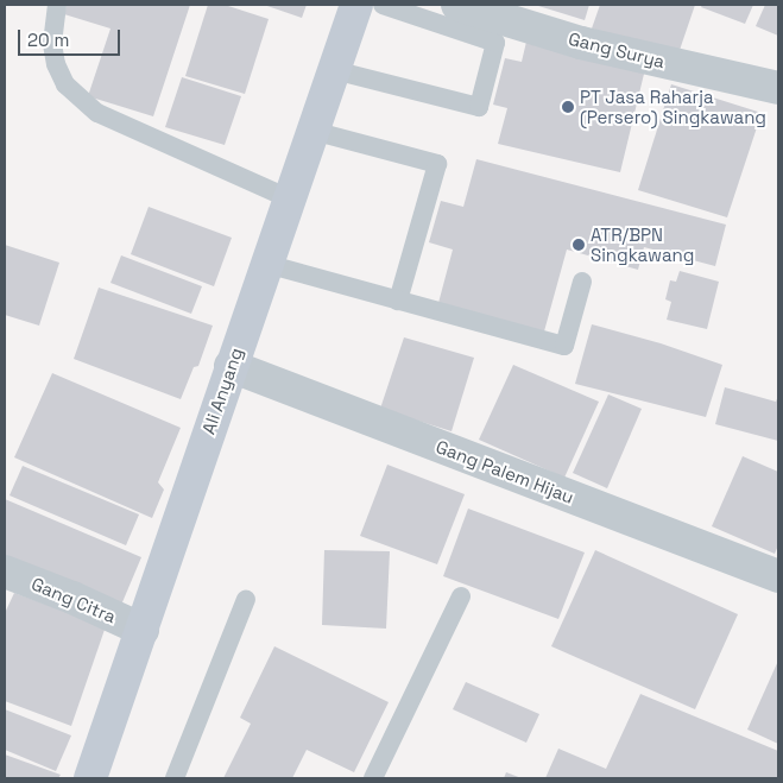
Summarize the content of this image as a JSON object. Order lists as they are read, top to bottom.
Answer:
{
  "streets": {
    "street": [
      "Gang Surya",
      "Ali Anyang",
      "Gang Palem Hijau",
      "Gang Citra"
    ]
  },
  "crossings": [
    ["Ali Anyang", "Gang Palem Hijau"],
    ["Ali Anyang", "Gang Citra"]
  ],
  "places": ["PT Jasa Raharja (Persero) Singkawang", "ATR/BPN Singkawang"],
  "scale_bar": "20 m"
}
